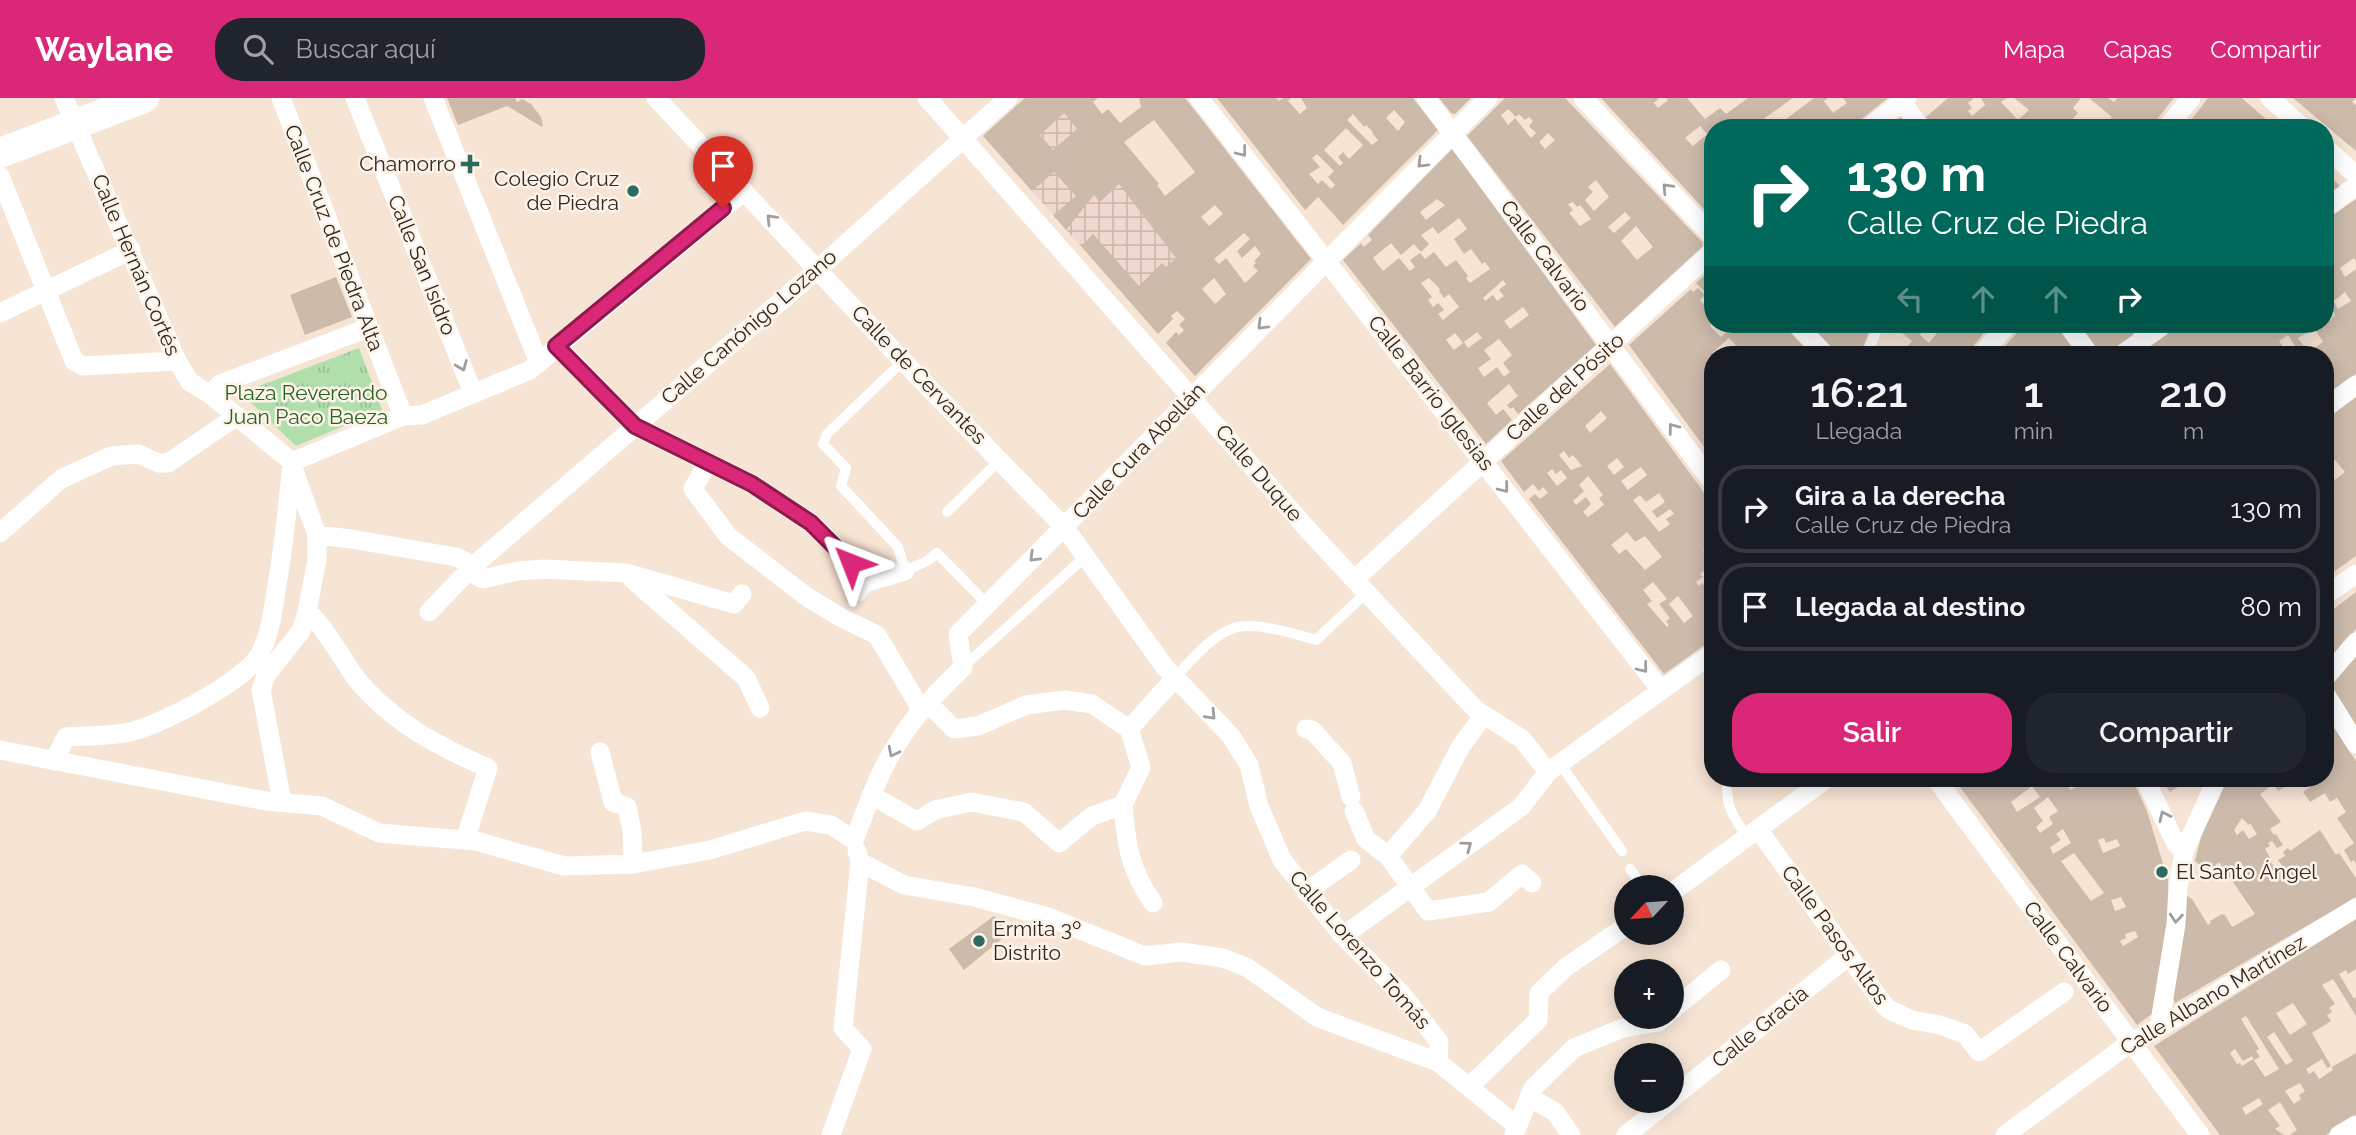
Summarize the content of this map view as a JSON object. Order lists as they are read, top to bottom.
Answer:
{
  "streets": {
    "street": [
      "Calle Cruz de Piedra Alta",
      "Calle Calvario",
      "Calle Hernán Cortés",
      "Calle San Isidro",
      "Calle Canónigo Lozano",
      "Calle de Cervantes",
      "Calle del Pósito",
      "Calle Barrio Iglesias",
      "Calle Cura Abellán",
      "Calle Duque",
      "Calle Pasos Altos",
      "Calle Lorenzo Tomás",
      "Calle Albano Martínez",
      "Calle Gracia"
    ]
  },
  "crossings": [
    ["Calle Calvario", "Calle del Pósito"],
    ["Calle Calvario", "Calle Cura Abellán"],
    ["Calle Calvario", "Calle Albano Martínez"],
    ["Calle Canónigo Lozano", "Calle de Cervantes"],
    ["Calle Canónigo Lozano", "Calle Duque"],
    ["Calle de Cervantes", "Calle Cura Abellán"],
    ["Calle de Cervantes", "Calle Lorenzo Tomás"],
    ["Calle del Pósito", "Calle Barrio Iglesias"],
    ["Calle del Pósito", "Calle Duque"],
    ["Calle Barrio Iglesias", "Calle Cura Abellán"],
    ["Calle Cura Abellán", "Calle Duque"],
    ["Calle Pasos Altos", "Calle Gracia"]
  ],
  "one_way": ["Calle Barrio Iglesias", "Calle Cura Abellán"],
  "parks": ["Plaza Reverendo Juan Paco Baeza"],
  "places": {
    "health": ["Chamorro"],
    "other": ["Colegio Cruz de Piedra", "El Santo Ángel", "Ermita 3º Distrito"]
  },
  "north": "bottom left",
  "page": {
    "header": "Waylane",
    "search": "Buscar aquí",
    "nav": ["Mapa", "Capas", "Compartir"],
    "turn": ["130 m", "Calle Cruz de Piedra"],
    "eta": [
      "16:21",
      "Llegada",
      "1",
      "min",
      "210",
      "m"
    ],
    "list": [
      {
        "name": "Gira a la derecha",
        "note": "Calle Cruz de Piedra",
        "value": "130 m"
      },
      {
        "name": "Llegada al destino",
        "value": "80 m"
      }
    ],
    "buttons": ["Salir", "Compartir"],
    "map_buttons": ["+", "−"]
  }
}
